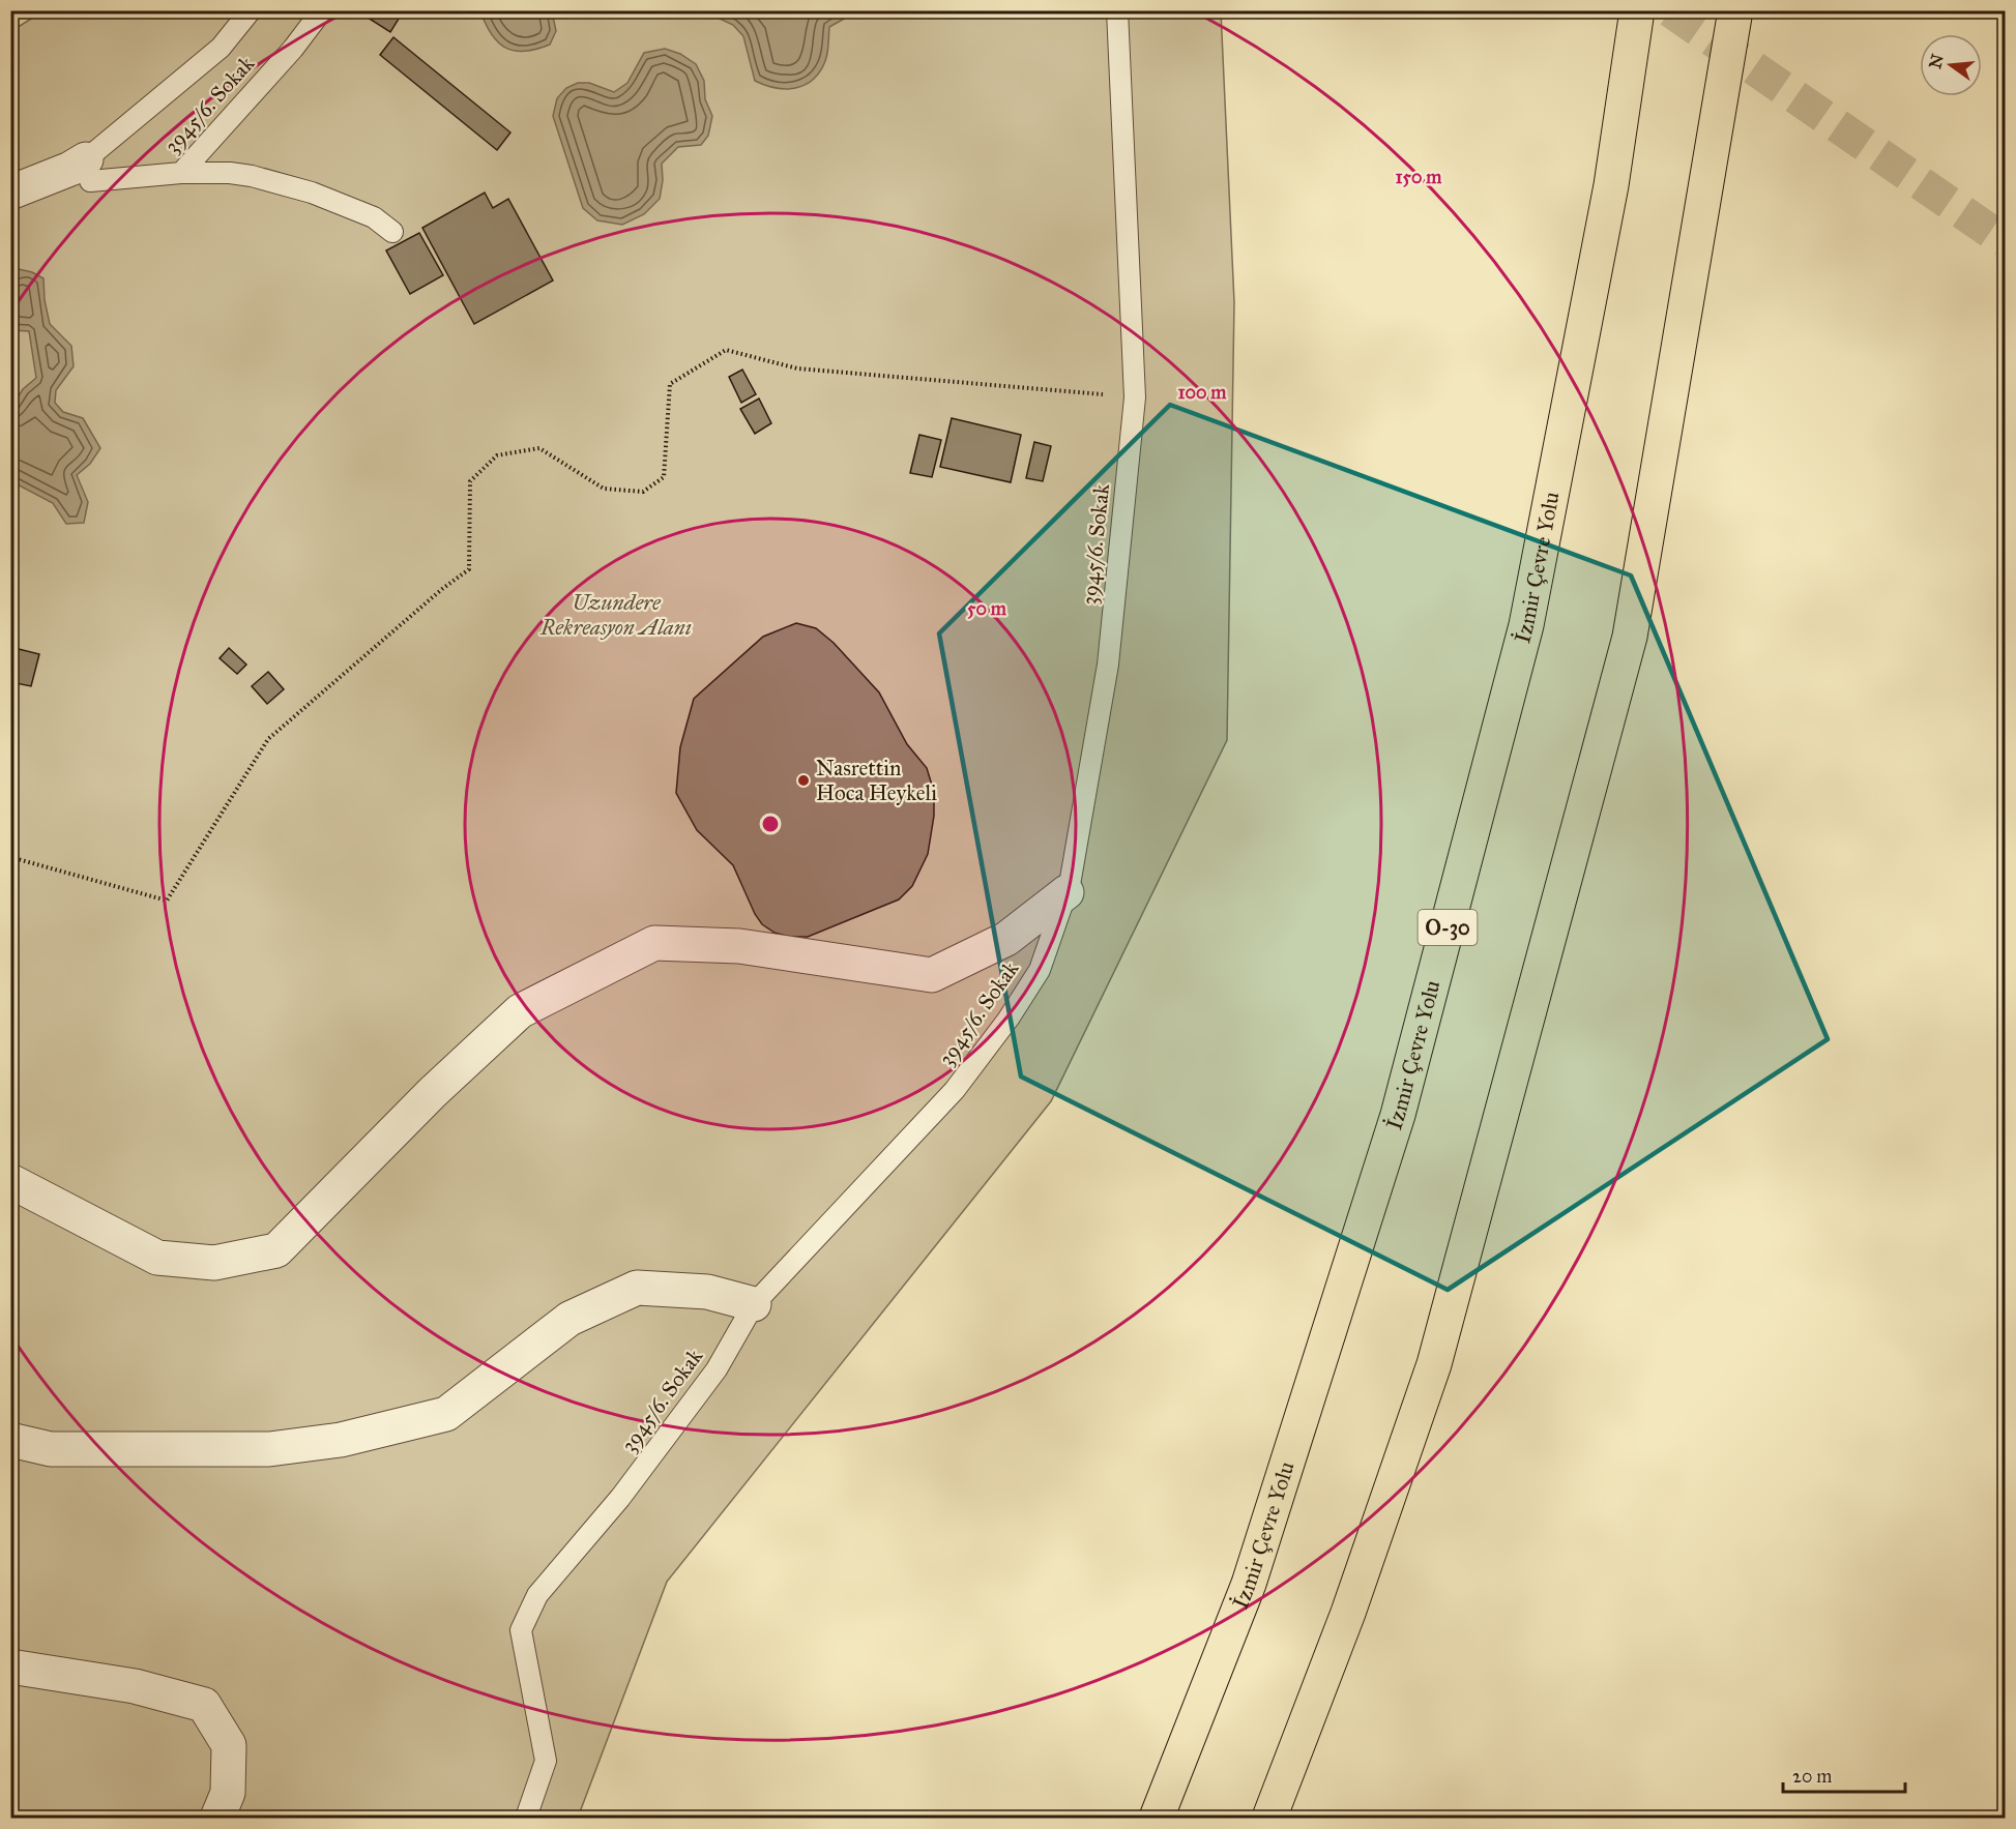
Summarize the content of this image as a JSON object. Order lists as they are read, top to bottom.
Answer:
{
  "streets": {
    "highway": ["İzmir Çevre Yolu", "O-30"],
    "lane": ["3945/6. Sokak"]
  },
  "parks": ["Uzundere Rekreasyon Alanı"],
  "places": ["Nasrettin Hoca Heykeli"],
  "scale_bar": "20 m",
  "north": "left",
  "rings": ["150 m", "100 m", "50 m"]
}
